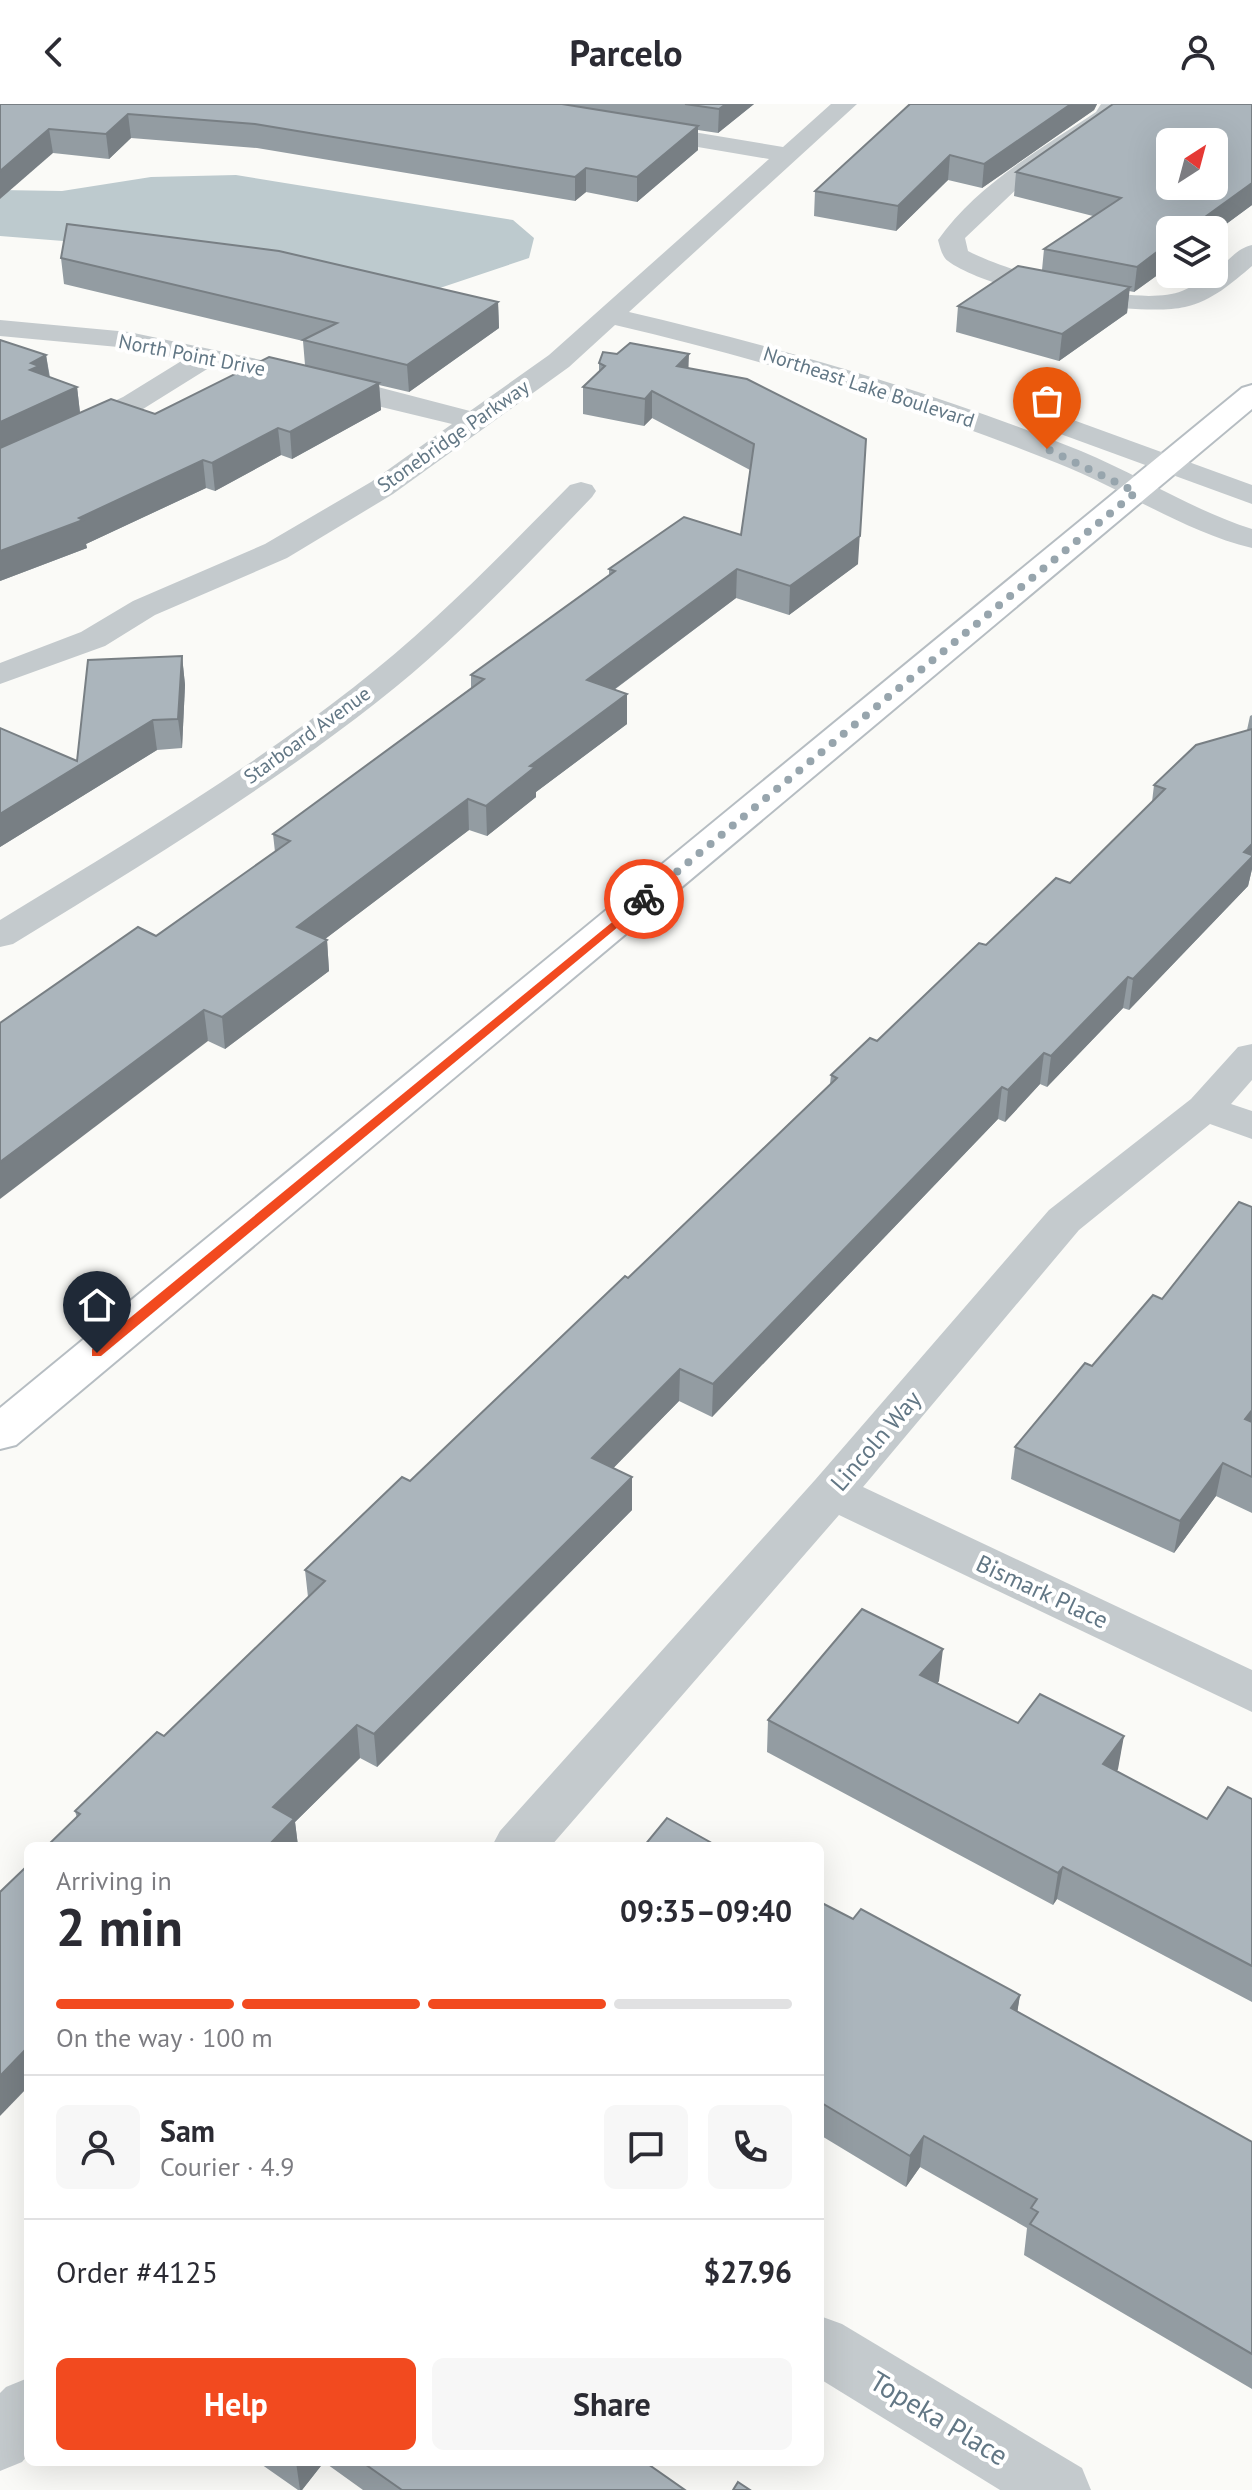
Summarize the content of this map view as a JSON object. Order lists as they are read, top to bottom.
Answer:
{
  "streets": {
    "street": [
      "North Point Drive",
      "Northeast Lake Boulevard",
      "Stonebridge Parkway",
      "Starboard Avenue",
      "Lincoln Way",
      "Bismark Place",
      "Topeka Place"
    ]
  },
  "crossings": [
    ["North Point Drive", "Stonebridge Parkway"],
    ["Northeast Lake Boulevard", "Stonebridge Parkway"],
    ["Lincoln Way", "Bismark Place"]
  ],
  "north": "top right",
  "page": {
    "header": "Parcelo",
    "heading": ["2 min", "Arriving in", "09:35–09:40"],
    "panel": [
      "Sam",
      "Courier · 4.9",
      "Order #4125",
      "$27.96"
    ],
    "bar": "On the way · 100 m",
    "buttons": ["Help", "Share"]
  }
}
